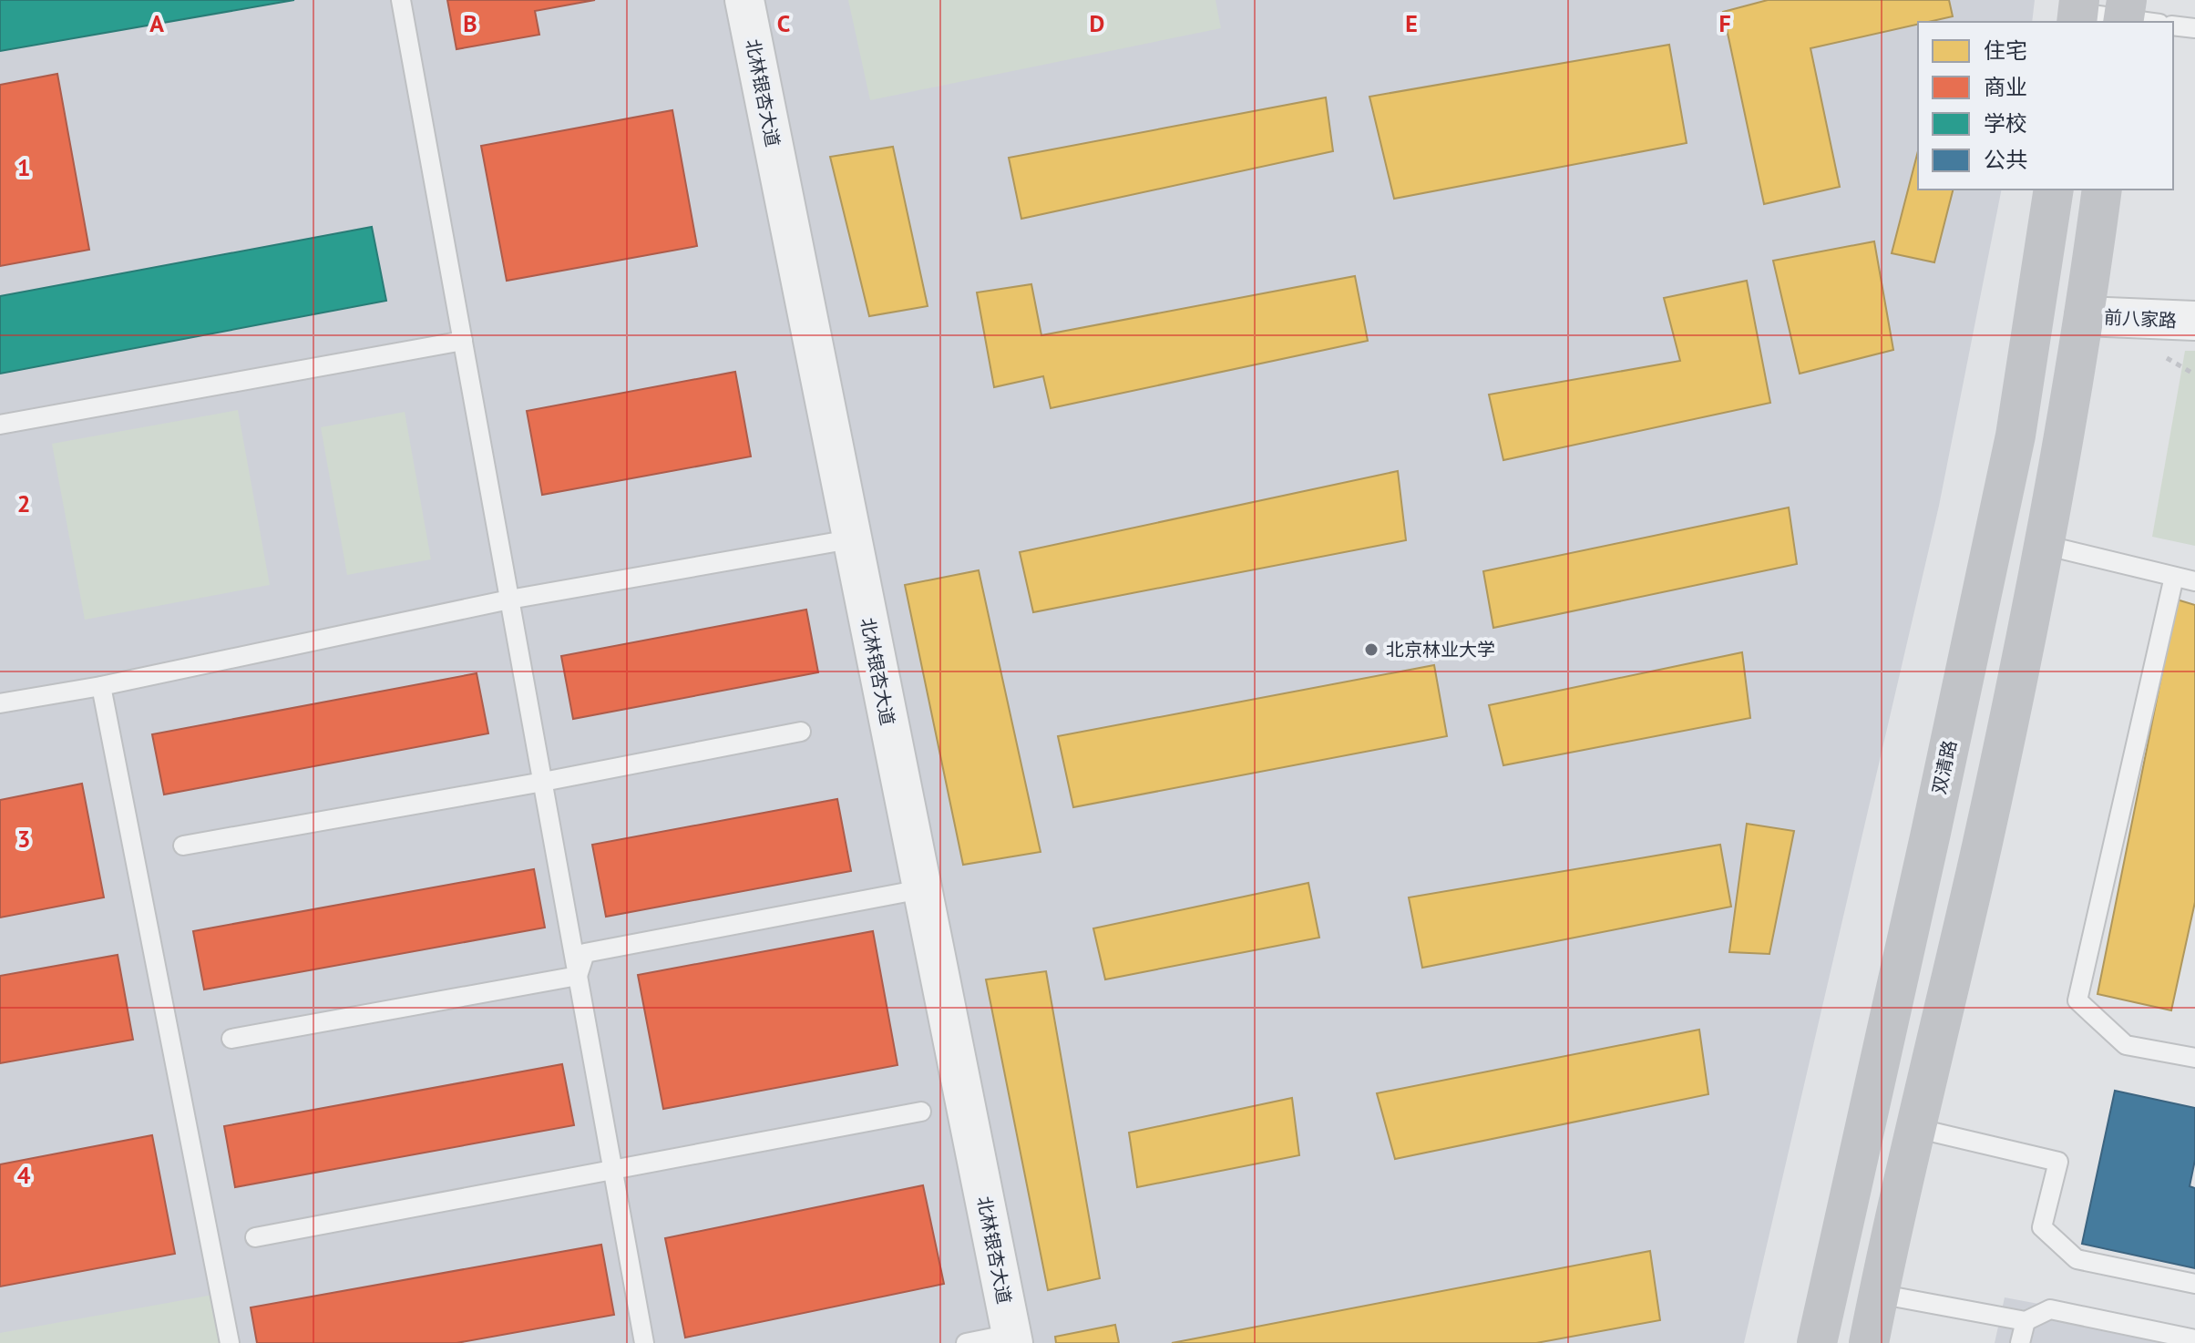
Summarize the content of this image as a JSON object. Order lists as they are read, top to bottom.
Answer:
{
  "streets": {
    "main road": ["双清路"],
    "street": ["北林银杏大道", "前八家路"]
  },
  "places": ["北京林业大学"],
  "legend": [
    "住宅",
    "商业",
    "学校",
    "公共"
  ],
  "grid": {
    "columns": [
      "A",
      "B",
      "C",
      "D",
      "E",
      "F"
    ],
    "rows": [
      "1",
      "2",
      "3",
      "4"
    ]
  }
}
